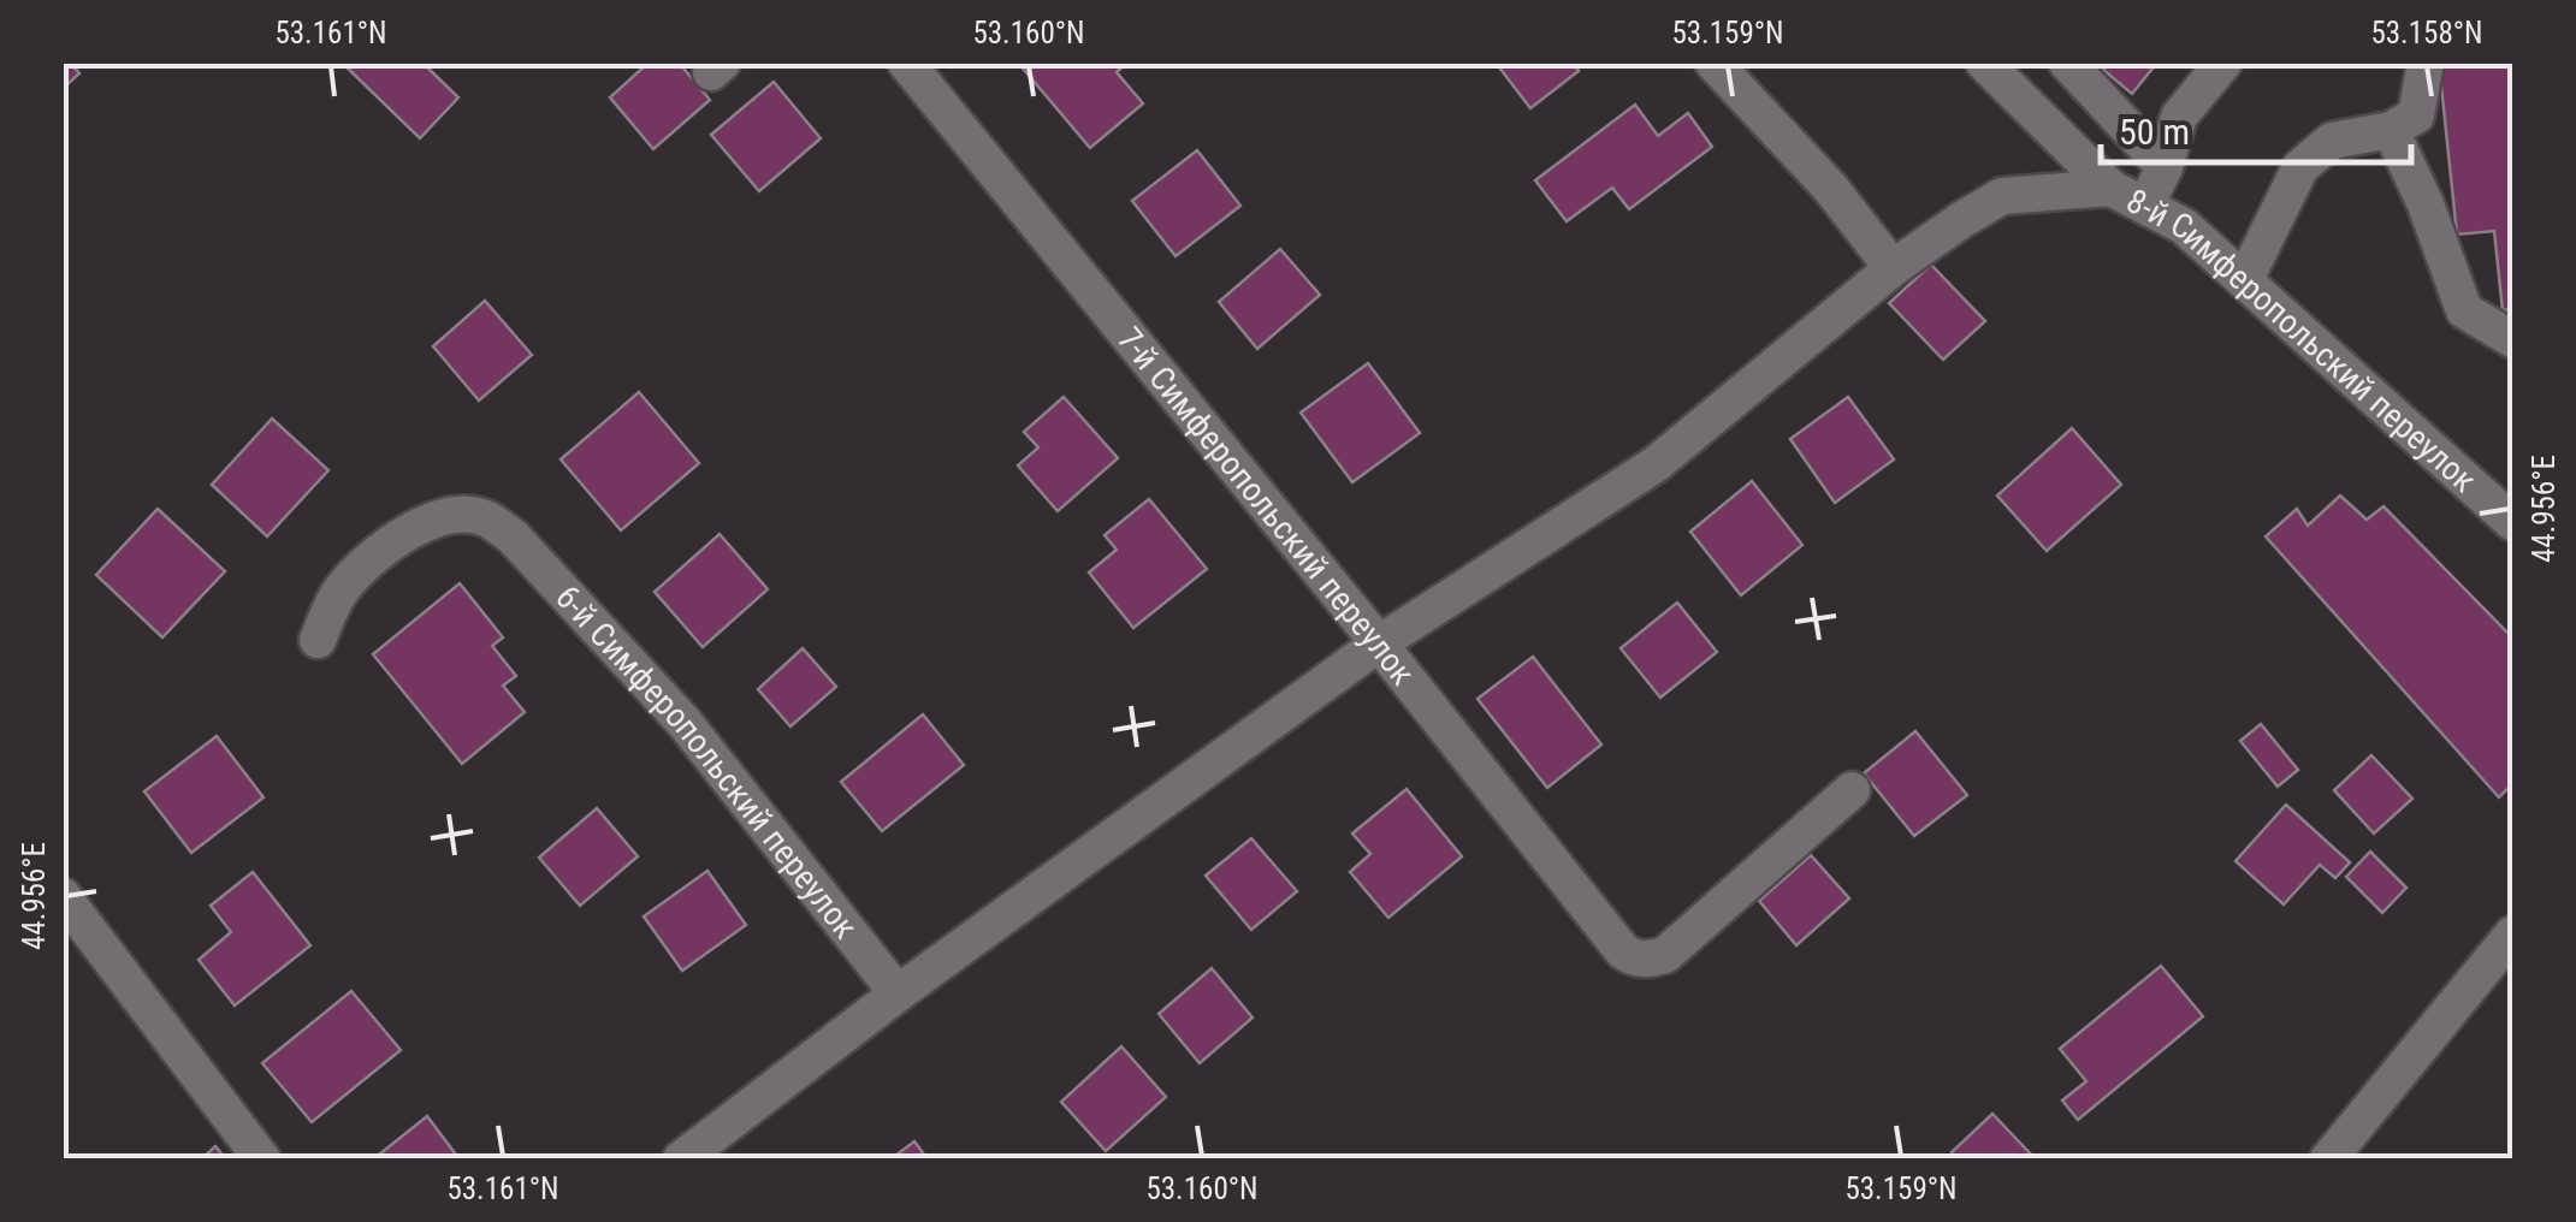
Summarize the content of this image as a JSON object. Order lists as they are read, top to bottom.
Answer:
{
  "streets": {
    "street": ["8-й Симферопольский переулок", "7-й Симферопольский переулок", "6-й Симферопольский переулок"]
  },
  "scale_bar": "50 m",
  "coordinates": [
    "53.161°N",
    "53.160°N",
    "53.159°N",
    "53.158°N",
    "44.956°E"
  ]
}
